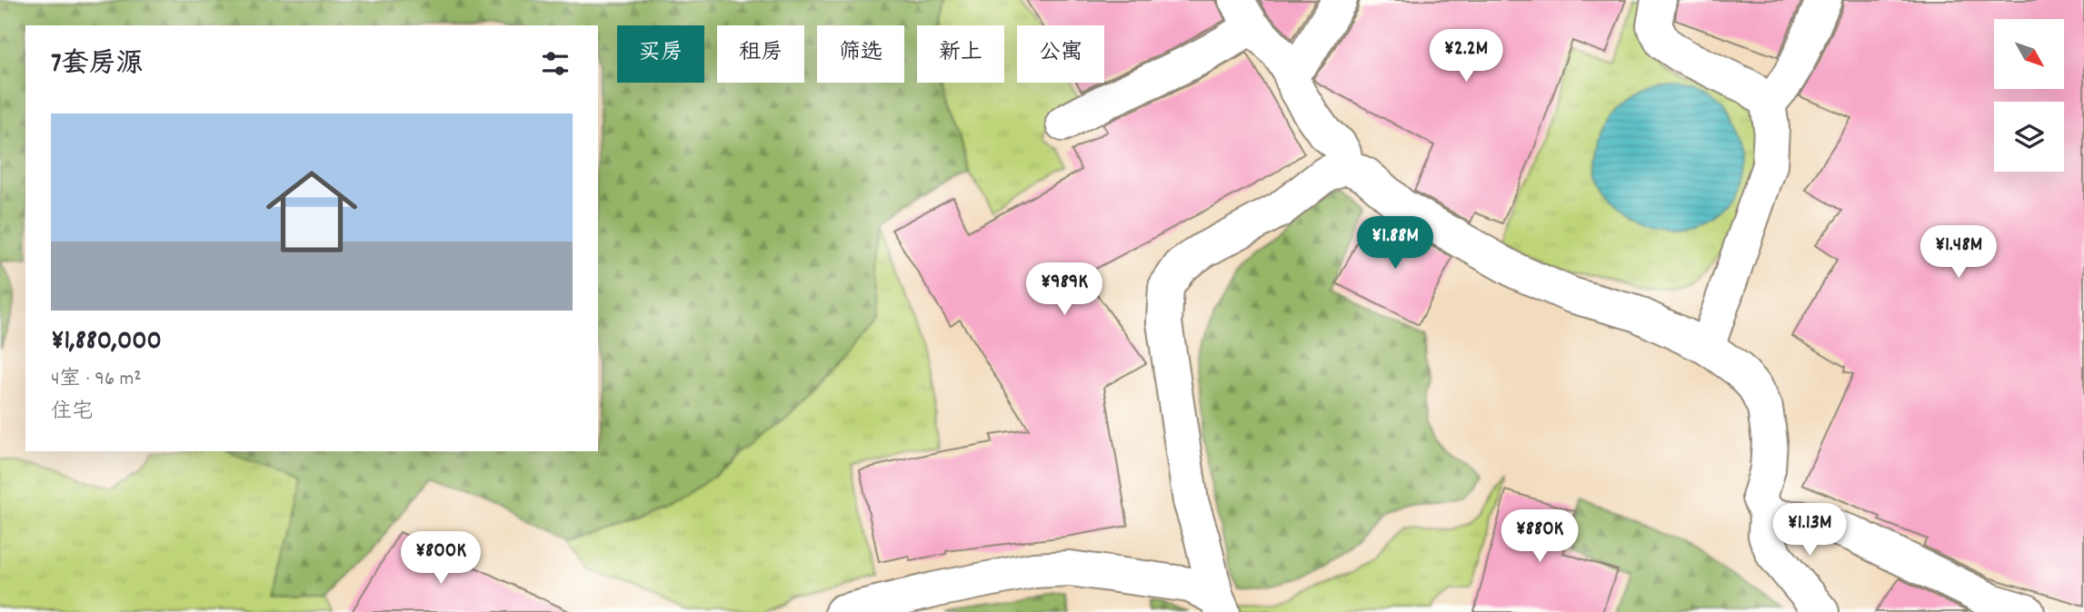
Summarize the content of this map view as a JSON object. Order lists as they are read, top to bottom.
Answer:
{
  "north": "bottom right",
  "page": {
    "chip": [
      "买房",
      "租房",
      "筛选",
      "新上",
      "公寓"
    ],
    "heading": "7套房源",
    "price": [
      "¥2.2M",
      "¥1.88M",
      "¥1.48M",
      "¥989K",
      "¥1.13M",
      "¥880K",
      "¥800K"
    ],
    "list": [
      {
        "name": "¥1,880,000",
        "note": "4室 · 96 m² · 住宅"
      }
    ]
  }
}
